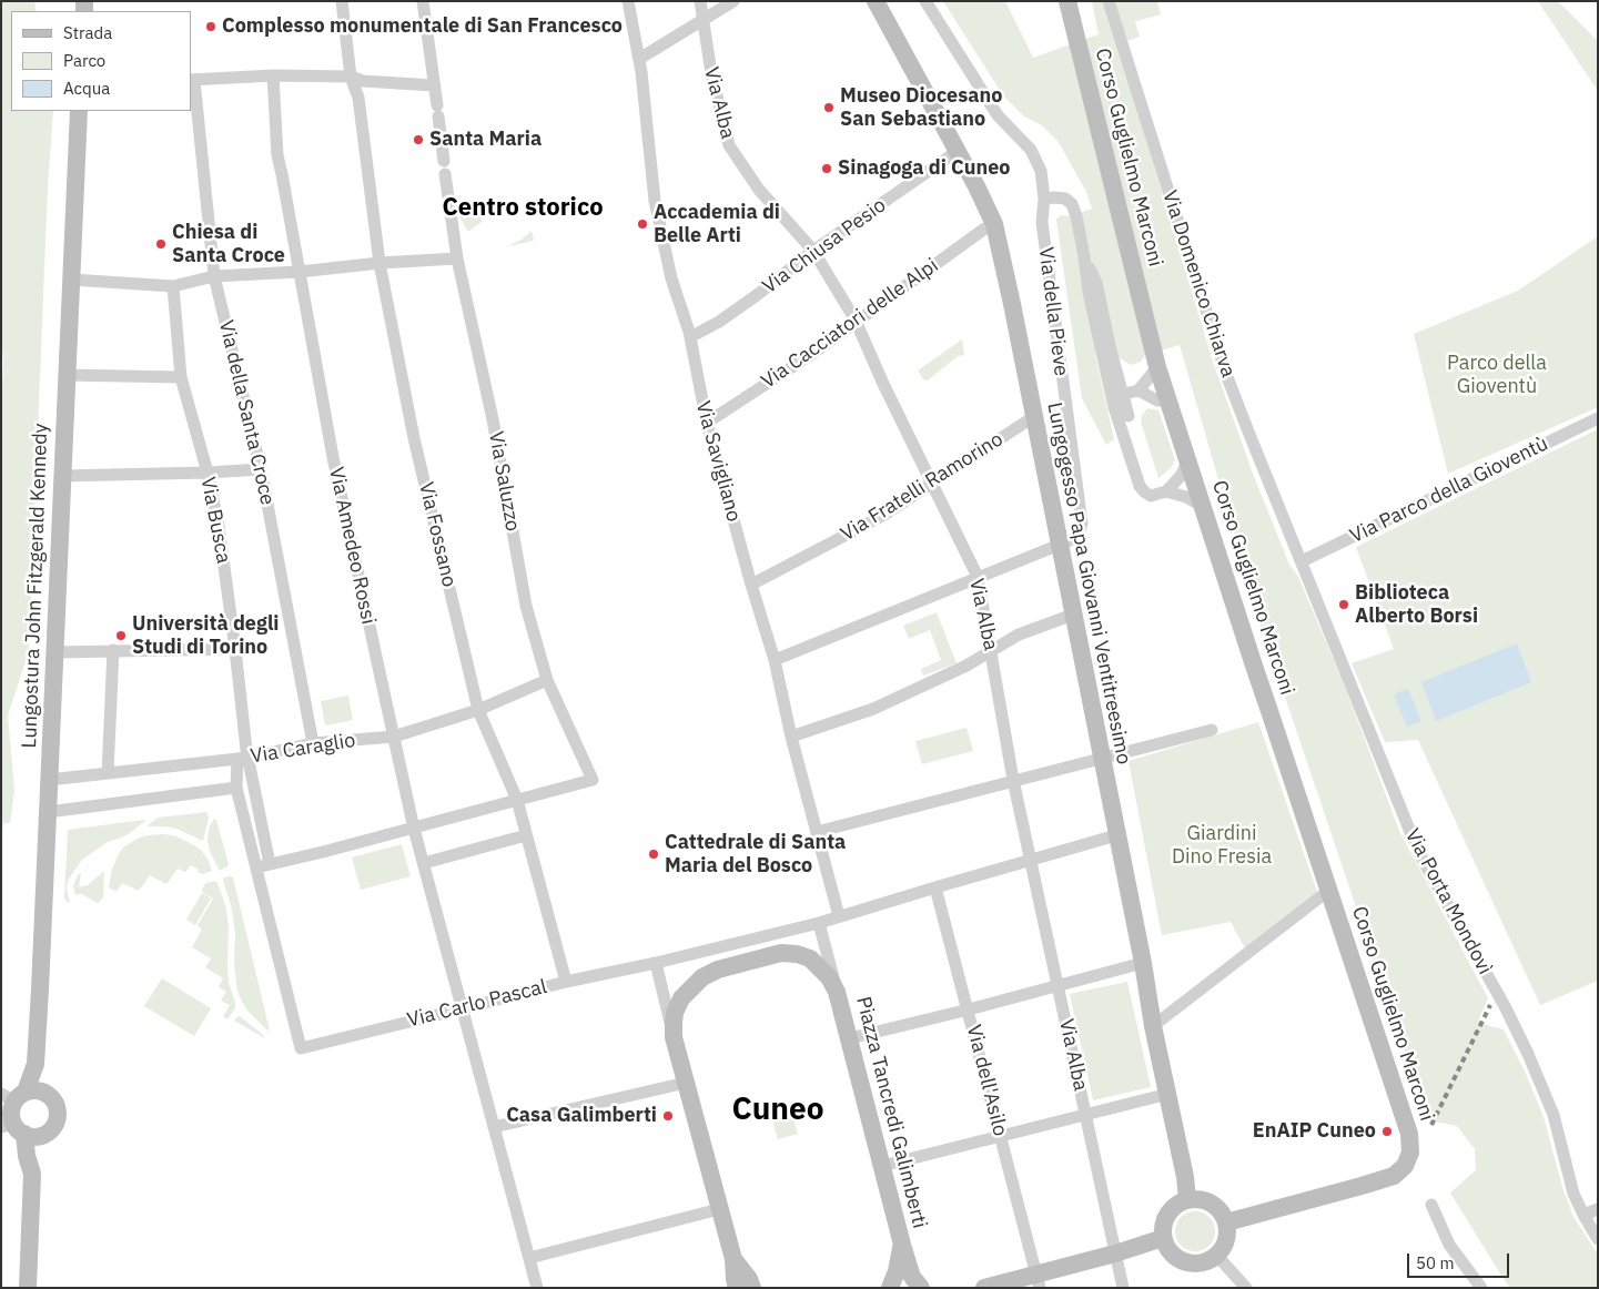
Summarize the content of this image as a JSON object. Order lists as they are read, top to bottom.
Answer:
{
  "streets": {
    "street": [
      "Via Alba",
      "Corso Guglielmo Marconi",
      "Via Chiusa Pesio",
      "Via Domenico Chiarva",
      "Via della Pieve",
      "Via Cacciatori delle Alpi",
      "Via della Santa Croce",
      "Via Savigliano",
      "Via Saluzzo",
      "Via Fratelli Ramorino",
      "Via Parco della Gioventù",
      "Via Busca",
      "Via Fossano",
      "Via Amedeo Rossi",
      "Lungogesso Papa Giovanni Ventitreesimo",
      "Lungostura John Fitzgerald Kennedy",
      "Via Caraglio",
      "Via Porta Mondovì",
      "Via Carlo Pascal",
      "Via dell'Asilo",
      "Piazza Tancredi Galimberti"
    ]
  },
  "crossings": [
    ["Via Alba", "Via Chiusa Pesio"],
    ["Via Alba", "Via della Pieve"],
    ["Via Alba", "Via Cacciatori delle Alpi"],
    ["Via Alba", "Via Fratelli Ramorino"],
    ["Corso Guglielmo Marconi", "Via della Pieve"],
    ["Corso Guglielmo Marconi", "Lungogesso Papa Giovanni Ventitreesimo"],
    ["Via Chiusa Pesio", "Via Savigliano"],
    ["Via Chiusa Pesio", "Lungogesso Papa Giovanni Ventitreesimo"],
    ["Via Domenico Chiarva", "Via Parco della Gioventù"],
    ["Via Domenico Chiarva", "Via Porta Mondovì"],
    ["Via della Pieve", "Via Savigliano"],
    ["Via della Pieve", "Lungogesso Papa Giovanni Ventitreesimo"],
    ["Via Cacciatori delle Alpi", "Via Savigliano"],
    ["Via Cacciatori delle Alpi", "Lungogesso Papa Giovanni Ventitreesimo"],
    ["Via della Santa Croce", "Via Caraglio"],
    ["Via Savigliano", "Via Fratelli Ramorino"],
    ["Via Saluzzo", "Via Fossano"],
    ["Via Saluzzo", "Via Caraglio"],
    ["Via Fratelli Ramorino", "Lungogesso Papa Giovanni Ventitreesimo"],
    ["Via Parco della Gioventù", "Via Porta Mondovì"],
    ["Via Busca", "Via Caraglio"],
    ["Via Fossano", "Via Caraglio"],
    ["Via Fossano", "Via Carlo Pascal"],
    ["Via Amedeo Rossi", "Via Caraglio"],
    ["Via Amedeo Rossi", "Via Carlo Pascal"],
    ["Lungostura John Fitzgerald Kennedy", "Via Caraglio"],
    ["Via Carlo Pascal", "Piazza Tancredi Galimberti"]
  ],
  "districts": ["Centro storico", "Cuneo"],
  "parks": ["Parco della Gioventù", "Giardini Dino Fresia"],
  "places": [
    "Complesso monumentale di San Francesco",
    "Museo Diocesano San Sebastiano",
    "Santa Maria",
    "Sinagoga di Cuneo",
    "Accademia di Belle Arti",
    "Chiesa di Santa Croce",
    "Biblioteca Alberto Borsi",
    "Università degli Studi di Torino",
    "Cattedrale di Santa Maria del Bosco",
    "Casa Galimberti",
    "EnAIP Cuneo"
  ],
  "legend": ["Strada", "Parco", "Acqua"],
  "scale_bar": "50 m"
}
